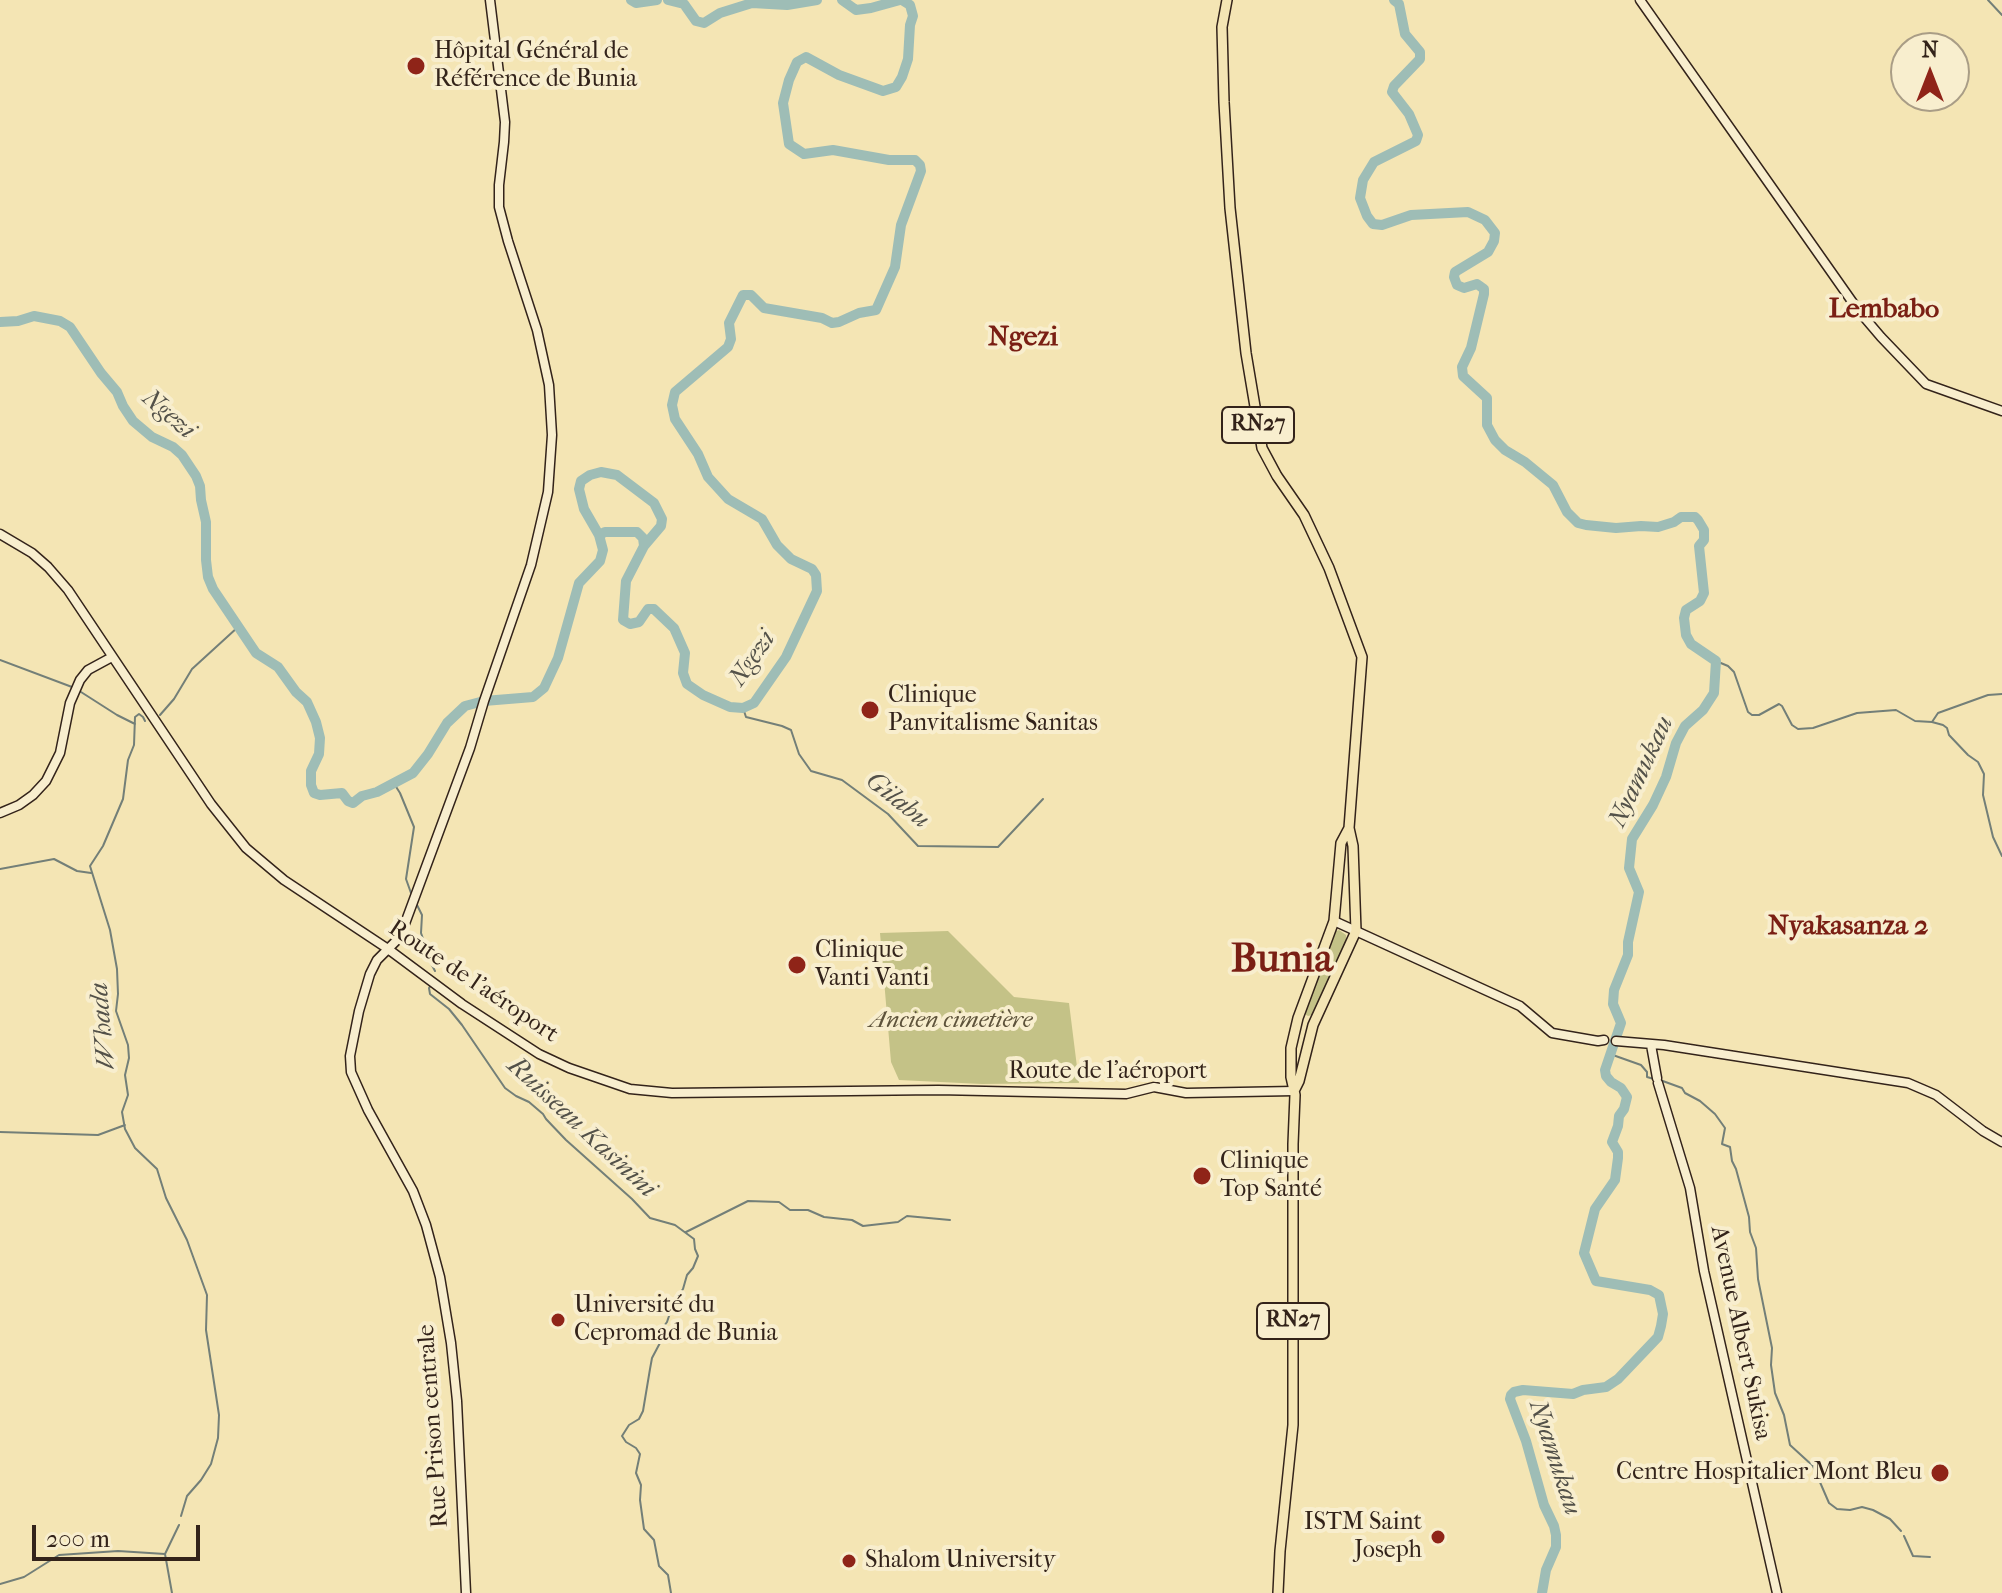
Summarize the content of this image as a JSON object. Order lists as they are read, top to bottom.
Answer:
{
  "streets": {
    "main road": ["RN27"],
    "street": ["Route de l'aéroport", "Avenue Albert Sukisa", "Rue Prison centrale"]
  },
  "crossings": [
    ["RN27", "Route de l'aéroport"],
    ["Route de l'aéroport", "Rue Prison centrale"]
  ],
  "districts": [
    "Lembabo",
    "Ngezi",
    "Nyakasanza 2",
    "Bunia"
  ],
  "water": [
    "Ngezi",
    "Nyamukau",
    "Gilabu",
    "Whada",
    "Ruisseau Kasinini"
  ],
  "parks": ["Ancien cimetière"],
  "places": [
    "Hôpital Général de Référence de Bunia",
    "Clinique Panvitalisme Sanitas",
    "Clinique Vanti Vanti",
    "Clinique Top Santé",
    "Université du Cepromad de Bunia",
    "Centre Hospitalier Mont Bleu",
    "ISTM Saint Joseph",
    "Shalom University"
  ],
  "scale_bar": "200 m",
  "north": "top"
}
